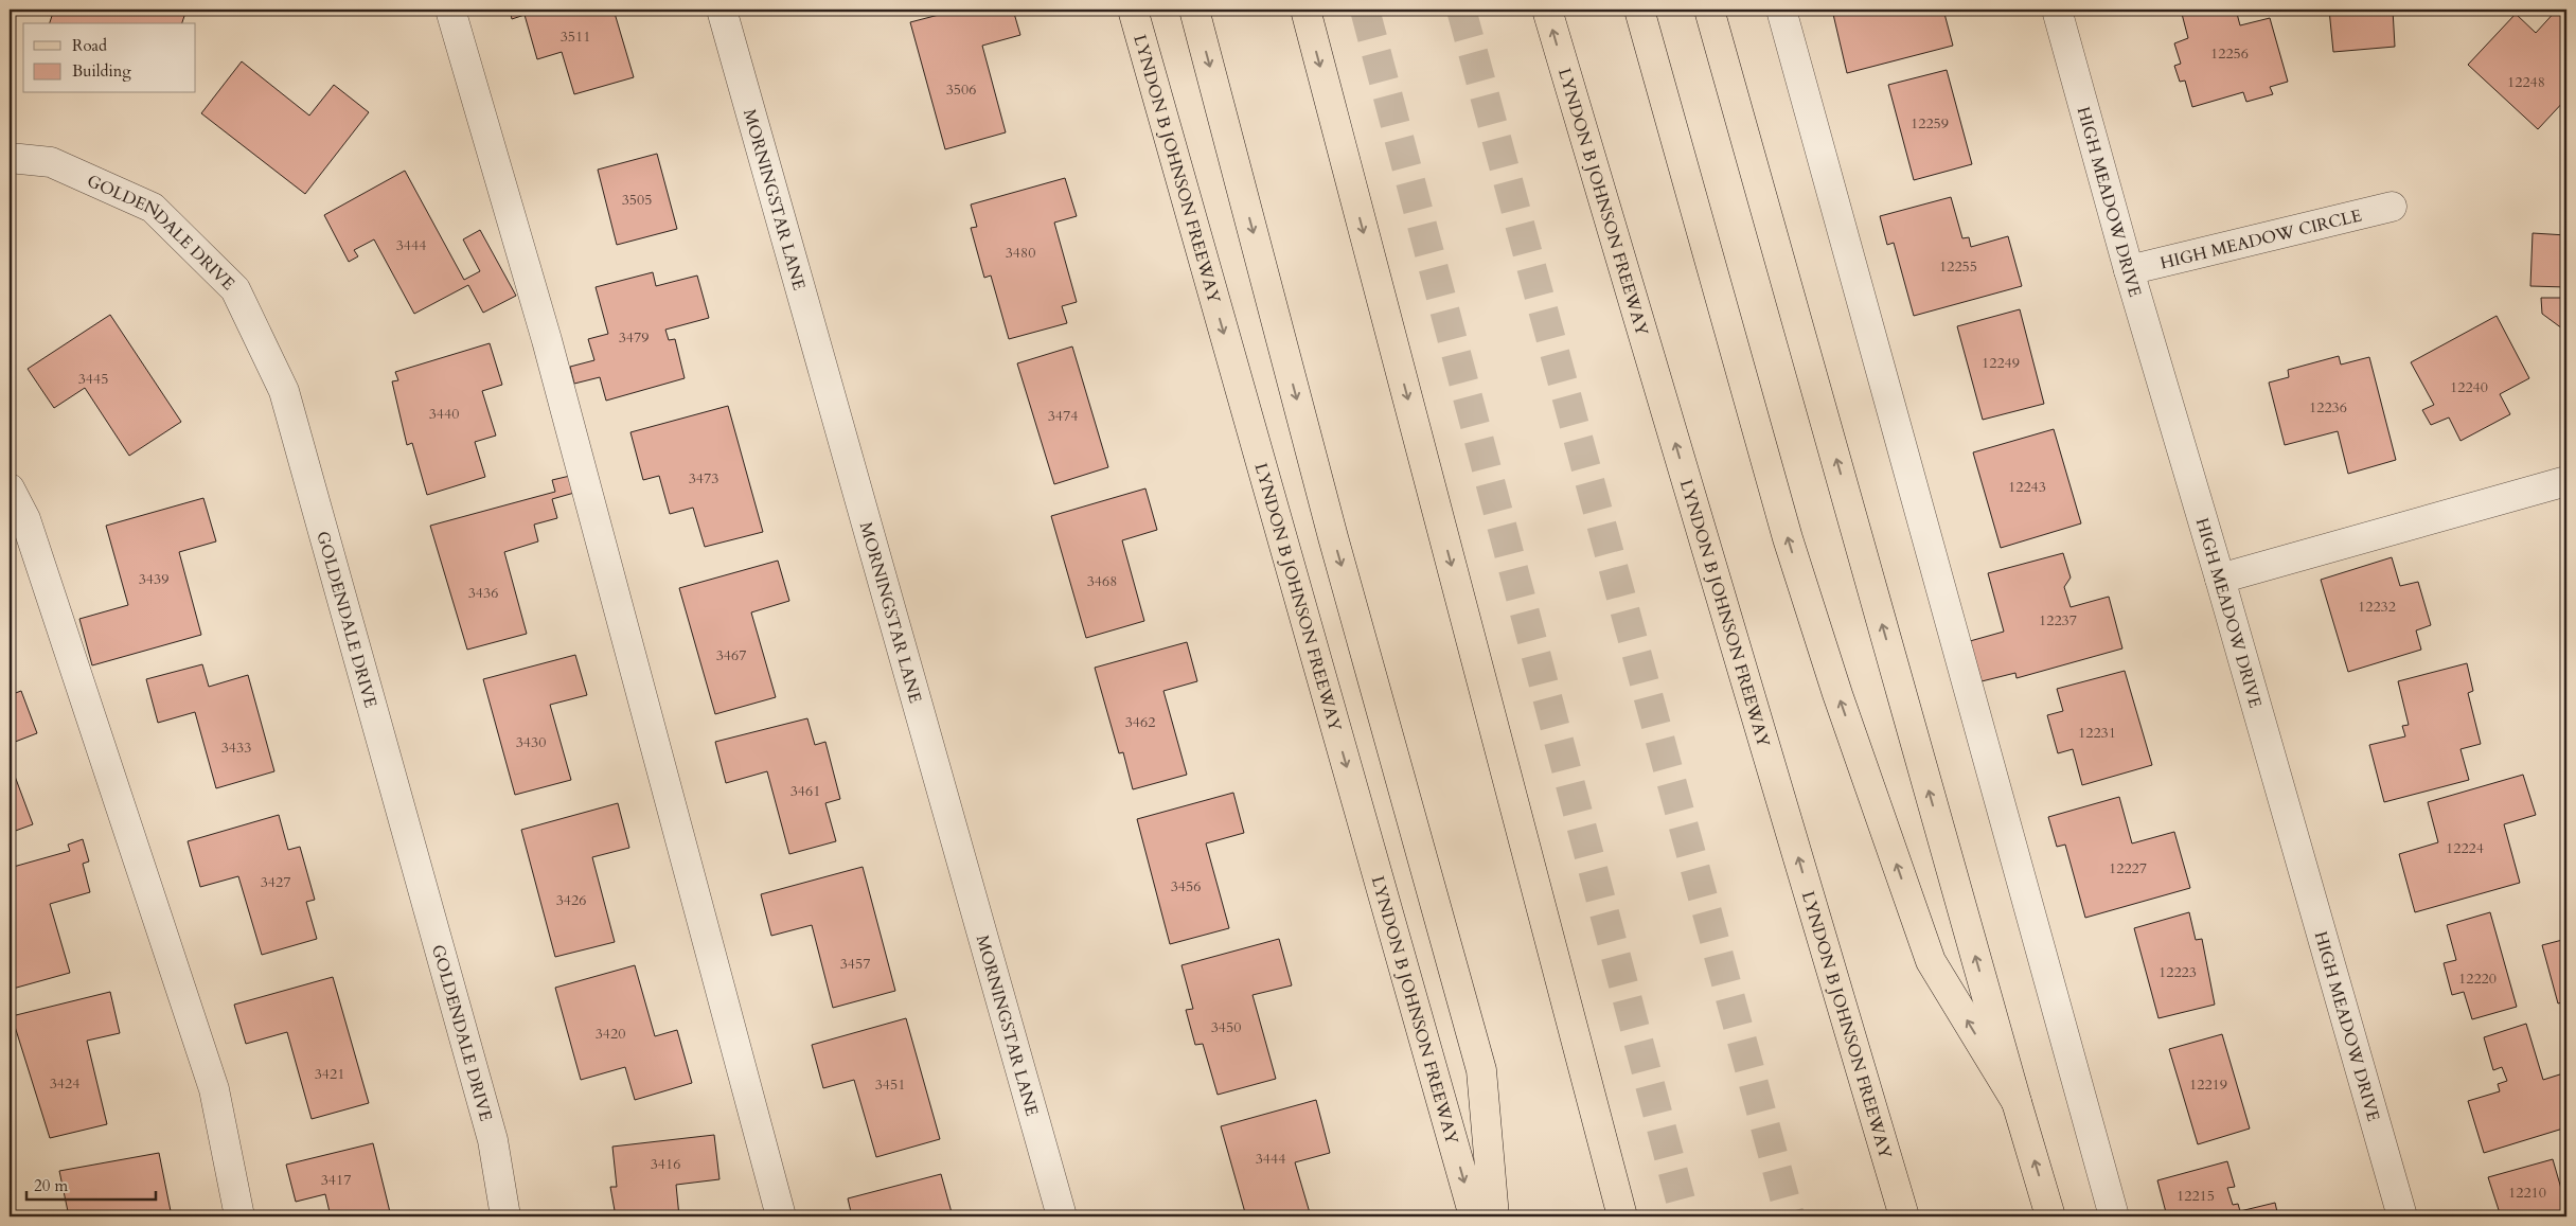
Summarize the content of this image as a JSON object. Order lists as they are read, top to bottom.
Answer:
{
  "streets": {
    "main road": ["LYNDON B JOHNSON FREEWAY"],
    "street": [
      "MORNINGSTAR LANE",
      "HIGH MEADOW DRIVE",
      "GOLDENDALE DRIVE",
      "HIGH MEADOW CIRCLE"
    ]
  },
  "crossings": [
    ["HIGH MEADOW DRIVE", "HIGH MEADOW CIRCLE"]
  ],
  "house_numbers": [
    "3511",
    "12256",
    "12248",
    "3506",
    "12259",
    "3505",
    "3444",
    "3480",
    "12255",
    "3479",
    "12249",
    "3445",
    "12240",
    "12236",
    "3440",
    "3474",
    "3473",
    "12243",
    "3439",
    "3468",
    "3436",
    "12232",
    "12237",
    "3467",
    "3462",
    "12231",
    "3430",
    "3433",
    "3461",
    "12224",
    "12227",
    "3427",
    "3456",
    "3426",
    "3457",
    "12223",
    "12220",
    "3450",
    "3420",
    "3421",
    "3424",
    "3451",
    "12219",
    "3444",
    "3416",
    "3417",
    "12210",
    "12215"
  ],
  "legend": ["Road", "Building"],
  "scale_bar": "20 m"
}
